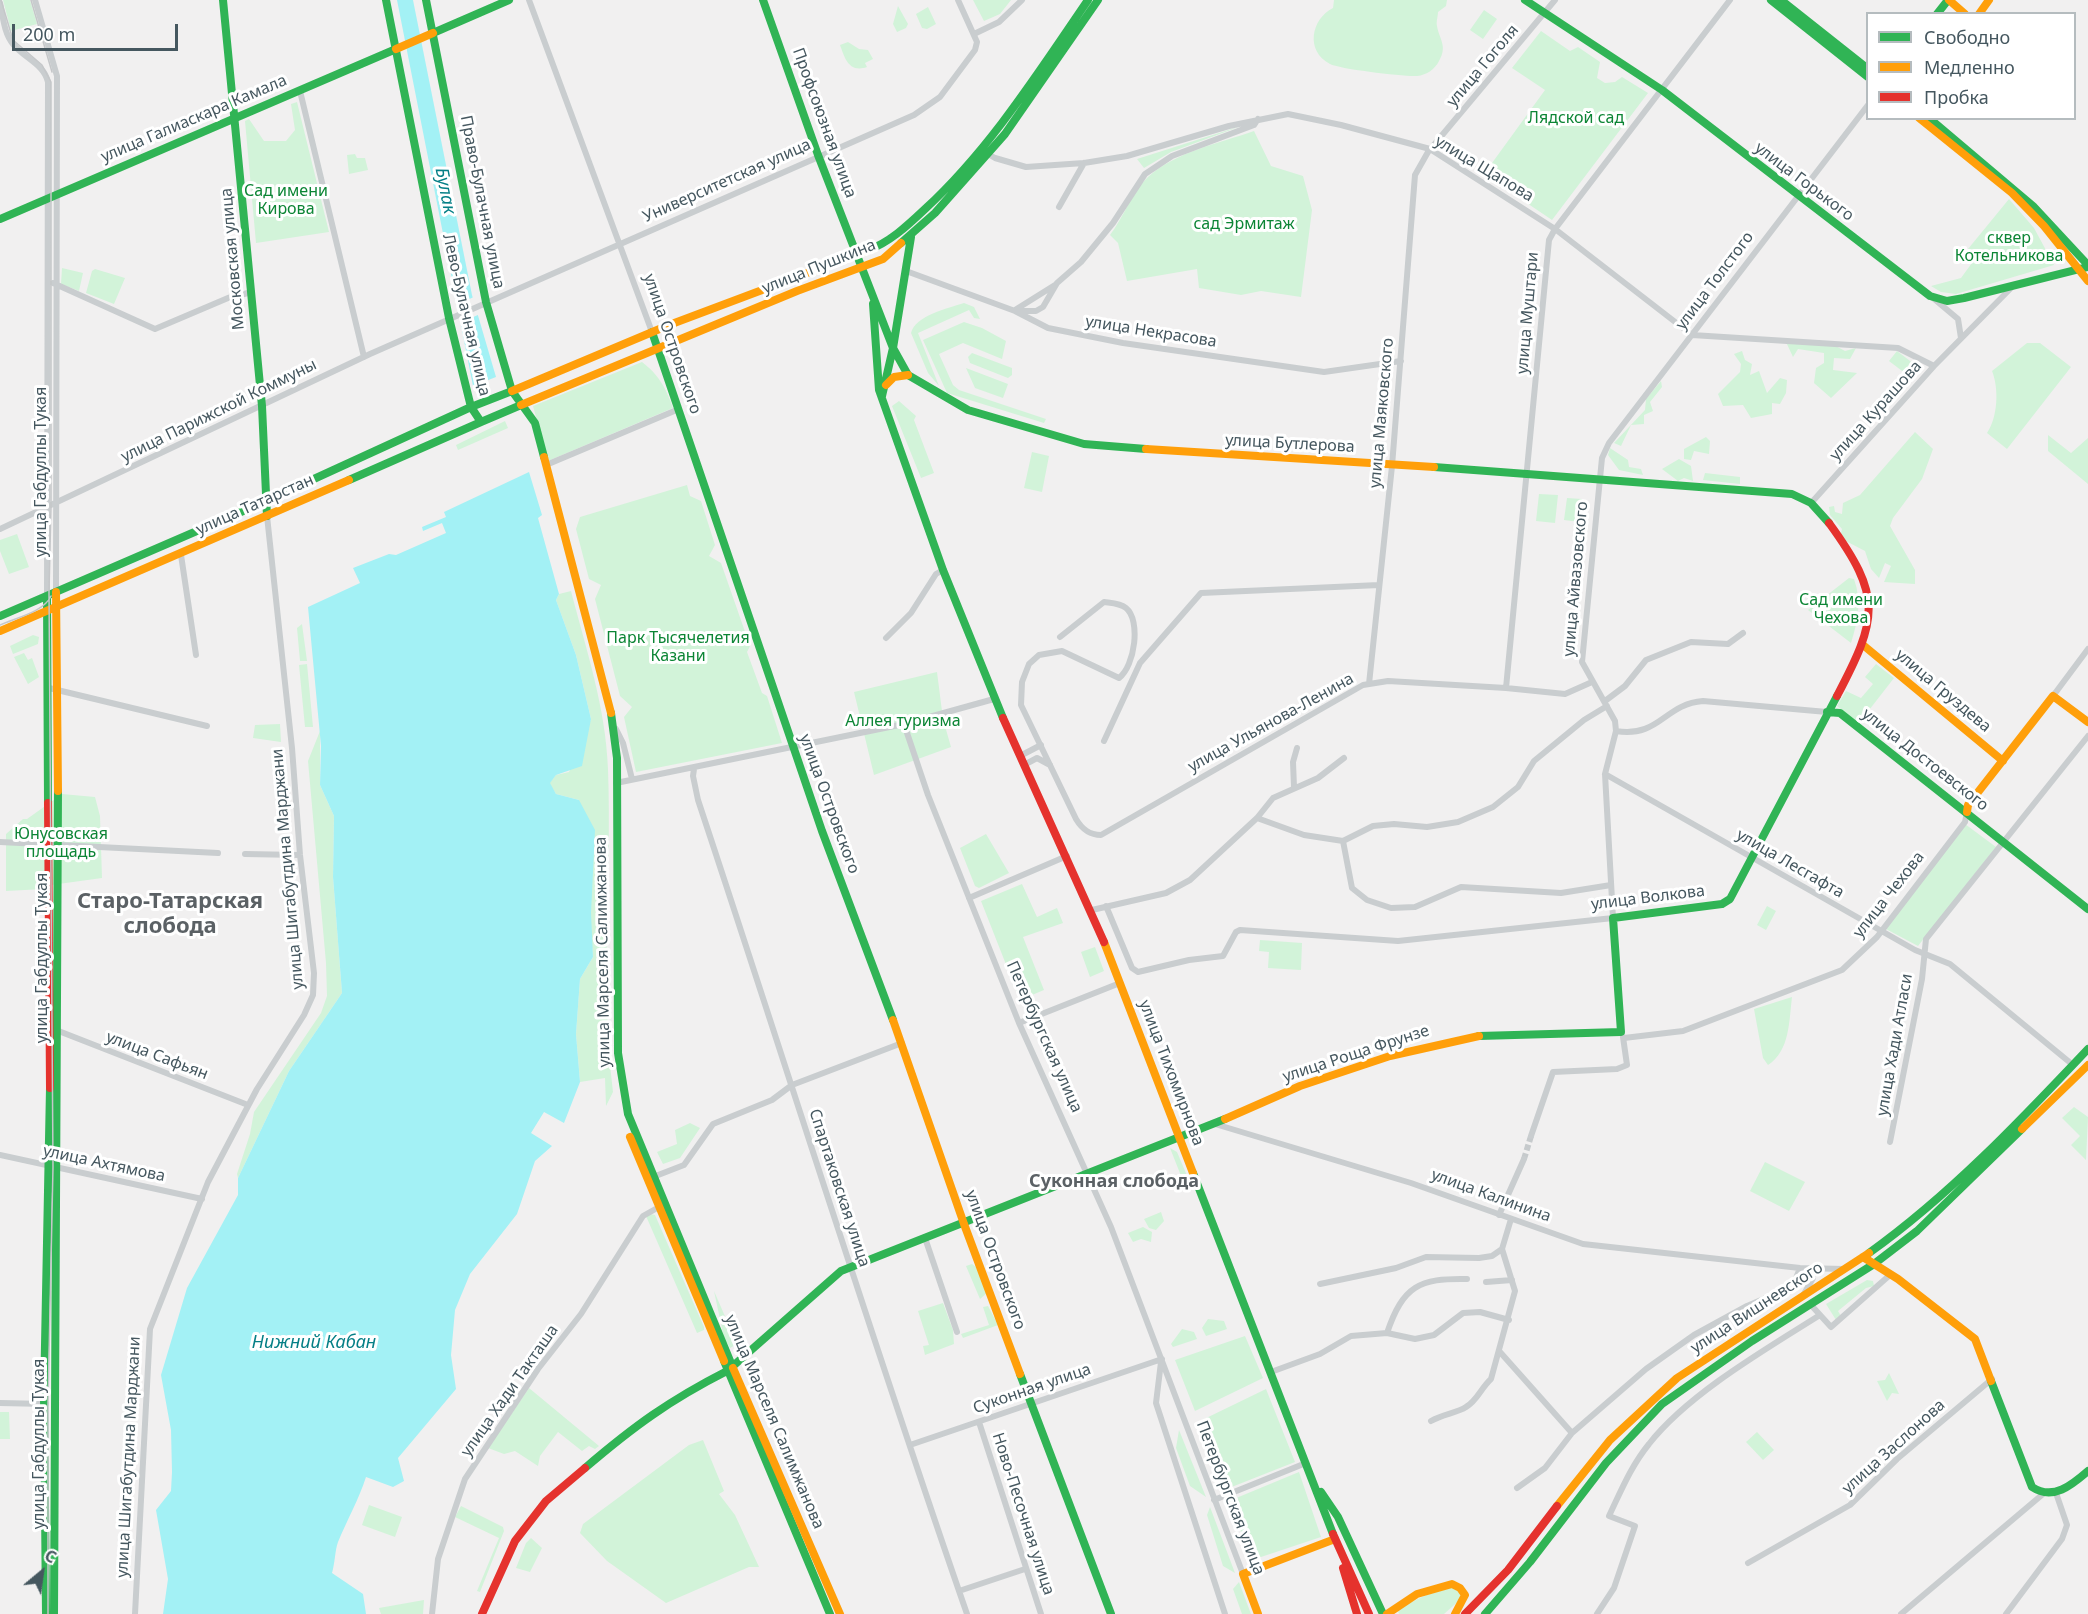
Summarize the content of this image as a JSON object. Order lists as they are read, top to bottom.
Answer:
{
  "streets": {
    "main road": [
      "улица Галиаскара Камала",
      "Профсоюзная улица",
      "улица Горького",
      "Право-Булачная улица",
      "Московская улица",
      "улица Пушкина",
      "Лево-Булачная улица",
      "улица Островского",
      "улица Бутлерова",
      "улица Габдуллы Тукая",
      "улица Татарстан",
      "улица Груздева",
      "улица Достоевского",
      "улица Чехова",
      "улица Волкова",
      "улица Марселя Салимжанова",
      "Петербургская улица",
      "улица Роща Фрунзе",
      "улица Тихомирнова",
      "улица Вишневского"
    ],
    "street": [
      "улица Гоголя",
      "улица Щапова",
      "Университетская улица",
      "улица Толстого",
      "улица Муштари",
      "улица Некрасова",
      "улица Парижской Коммуны",
      "улица Курашова",
      "улица Маяковского",
      "улица Айвазовского",
      "улица Ульянова-Ленина",
      "улица Лесгафта",
      "улица Шигабутдина Марджани",
      "улица Хади Атласи",
      "улица Сафьян",
      "улица Ахтямова",
      "Спартаковская улица",
      "улица Калинина",
      "Суконная улица",
      "улица Хади Такташа",
      "улица Заслонова",
      "Ново-Песочная улица"
    ]
  },
  "crossings": [
    ["улица Гоголя", "улица Щапова"],
    ["улица Гоголя", "улица Горького"],
    ["улица Гоголя", "улица Маяковского"],
    ["улица Галиаскара Камала", "Право-Булачная улица"],
    ["улица Галиаскара Камала", "Московская улица"],
    ["улица Галиаскара Камала", "Лево-Булачная улица"],
    ["улица Галиаскара Камала", "улица Габдуллы Тукая"],
    ["Профсоюзная улица", "Университетская улица"],
    ["Профсоюзная улица", "улица Пушкина"],
    ["улица Щапова", "улица Пушкина"],
    ["улица Щапова", "улица Толстого"],
    ["улица Щапова", "улица Муштари"],
    ["улица Щапова", "улица Маяковского"],
    ["Университетская улица", "Право-Булачная улица"],
    ["Университетская улица", "Лево-Булачная улица"],
    ["Университетская улица", "улица Островского"],
    ["Университетская улица", "улица Парижской Коммуны"],
    ["улица Горького", "улица Толстого"],
    ["улица Горького", "улица Муштари"],
    ["Право-Булачная улица", "улица Пушкина"],
    ["Право-Булачная улица", "улица Татарстан"],
    ["Право-Булачная улица", "улица Марселя Салимжанова"],
    ["Московская улица", "улица Парижской Коммуны"],
    ["Московская улица", "улица Татарстан"],
    ["Московская улица", "улица Шигабутдина Марджани"],
    ["улица Пушкина", "улица Островского"],
    ["улица Пушкина", "улица Татарстан"],
    ["улица Пушкина", "улица Марселя Салимжанова"],
    ["улица Толстого", "улица Бутлерова"],
    ["улица Толстого", "улица Айвазовского"],
    ["улица Муштари", "улица Бутлерова"],
    ["улица Муштари", "улица Ульянова-Ленина"],
    ["Лево-Булачная улица", "улица Парижской Коммуны"],
    ["Лево-Булачная улица", "улица Татарстан"],
    ["улица Некрасова", "улица Маяковского"],
    ["улица Островского", "Суконная улица"],
    ["улица Парижской Коммуны", "улица Габдуллы Тукая"],
    ["улица Курашова", "улица Бутлерова"],
    ["улица Курашова", "улица Волкова"],
    ["улица Маяковского", "улица Бутлерова"],
    ["улица Маяковского", "улица Ульянова-Ленина"],
    ["улица Бутлерова", "улица Айвазовского"],
    ["улица Бутлерова", "улица Волкова"],
    ["улица Габдуллы Тукая", "улица Татарстан"],
    ["улица Габдуллы Тукая", "улица Сафьян"],
    ["улица Габдуллы Тукая", "улица Ахтямова"],
    ["улица Татарстан", "улица Шигабутдина Марджани"],
    ["улица Татарстан", "улица Марселя Салимжанова"],
    ["улица Айвазовского", "улица Ульянова-Ленина"],
    ["улица Айвазовского", "улица Достоевского"],
    ["улица Груздева", "улица Чехова"],
    ["улица Груздева", "улица Волкова"],
    ["улица Достоевского", "улица Чехова"],
    ["улица Достоевского", "улица Волкова"],
    ["улица Лесгафта", "улица Чехова"],
    ["улица Лесгафта", "улица Волкова"],
    ["улица Лесгафта", "улица Хади Атласи"],
    ["улица Лесгафта", "улица Вишневского"],
    ["улица Шигабутдина Марджани", "улица Сафьян"],
    ["улица Шигабутдина Марджани", "улица Ахтямова"],
    ["улица Чехова", "улица Роща Фрунзе"],
    ["Петербургская улица", "Суконная улица"],
    ["улица Роща Фрунзе", "улица Калинина"],
    ["Спартаковская улица", "Суконная улица"],
    ["улица Калинина", "улица Вишневского"],
    ["Суконная улица", "Ново-Песочная улица"]
  ],
  "districts": ["Старо-Татарская слобода", "Суконная слобода"],
  "water": ["Булак", "Нижний Кабан"],
  "parks": [
    "Лядской сад",
    "Сад имени Кирова",
    "сад Эрмитаж",
    "сквер Котельникова",
    "Сад имени Чехова",
    "Парк Тысячелетия Казани",
    "Аллея туризма",
    "Юнусовская площадь"
  ],
  "legend": ["Свободно", "Медленно", "Пробка"],
  "scale_bar": "200 m",
  "north": "top right"
}
